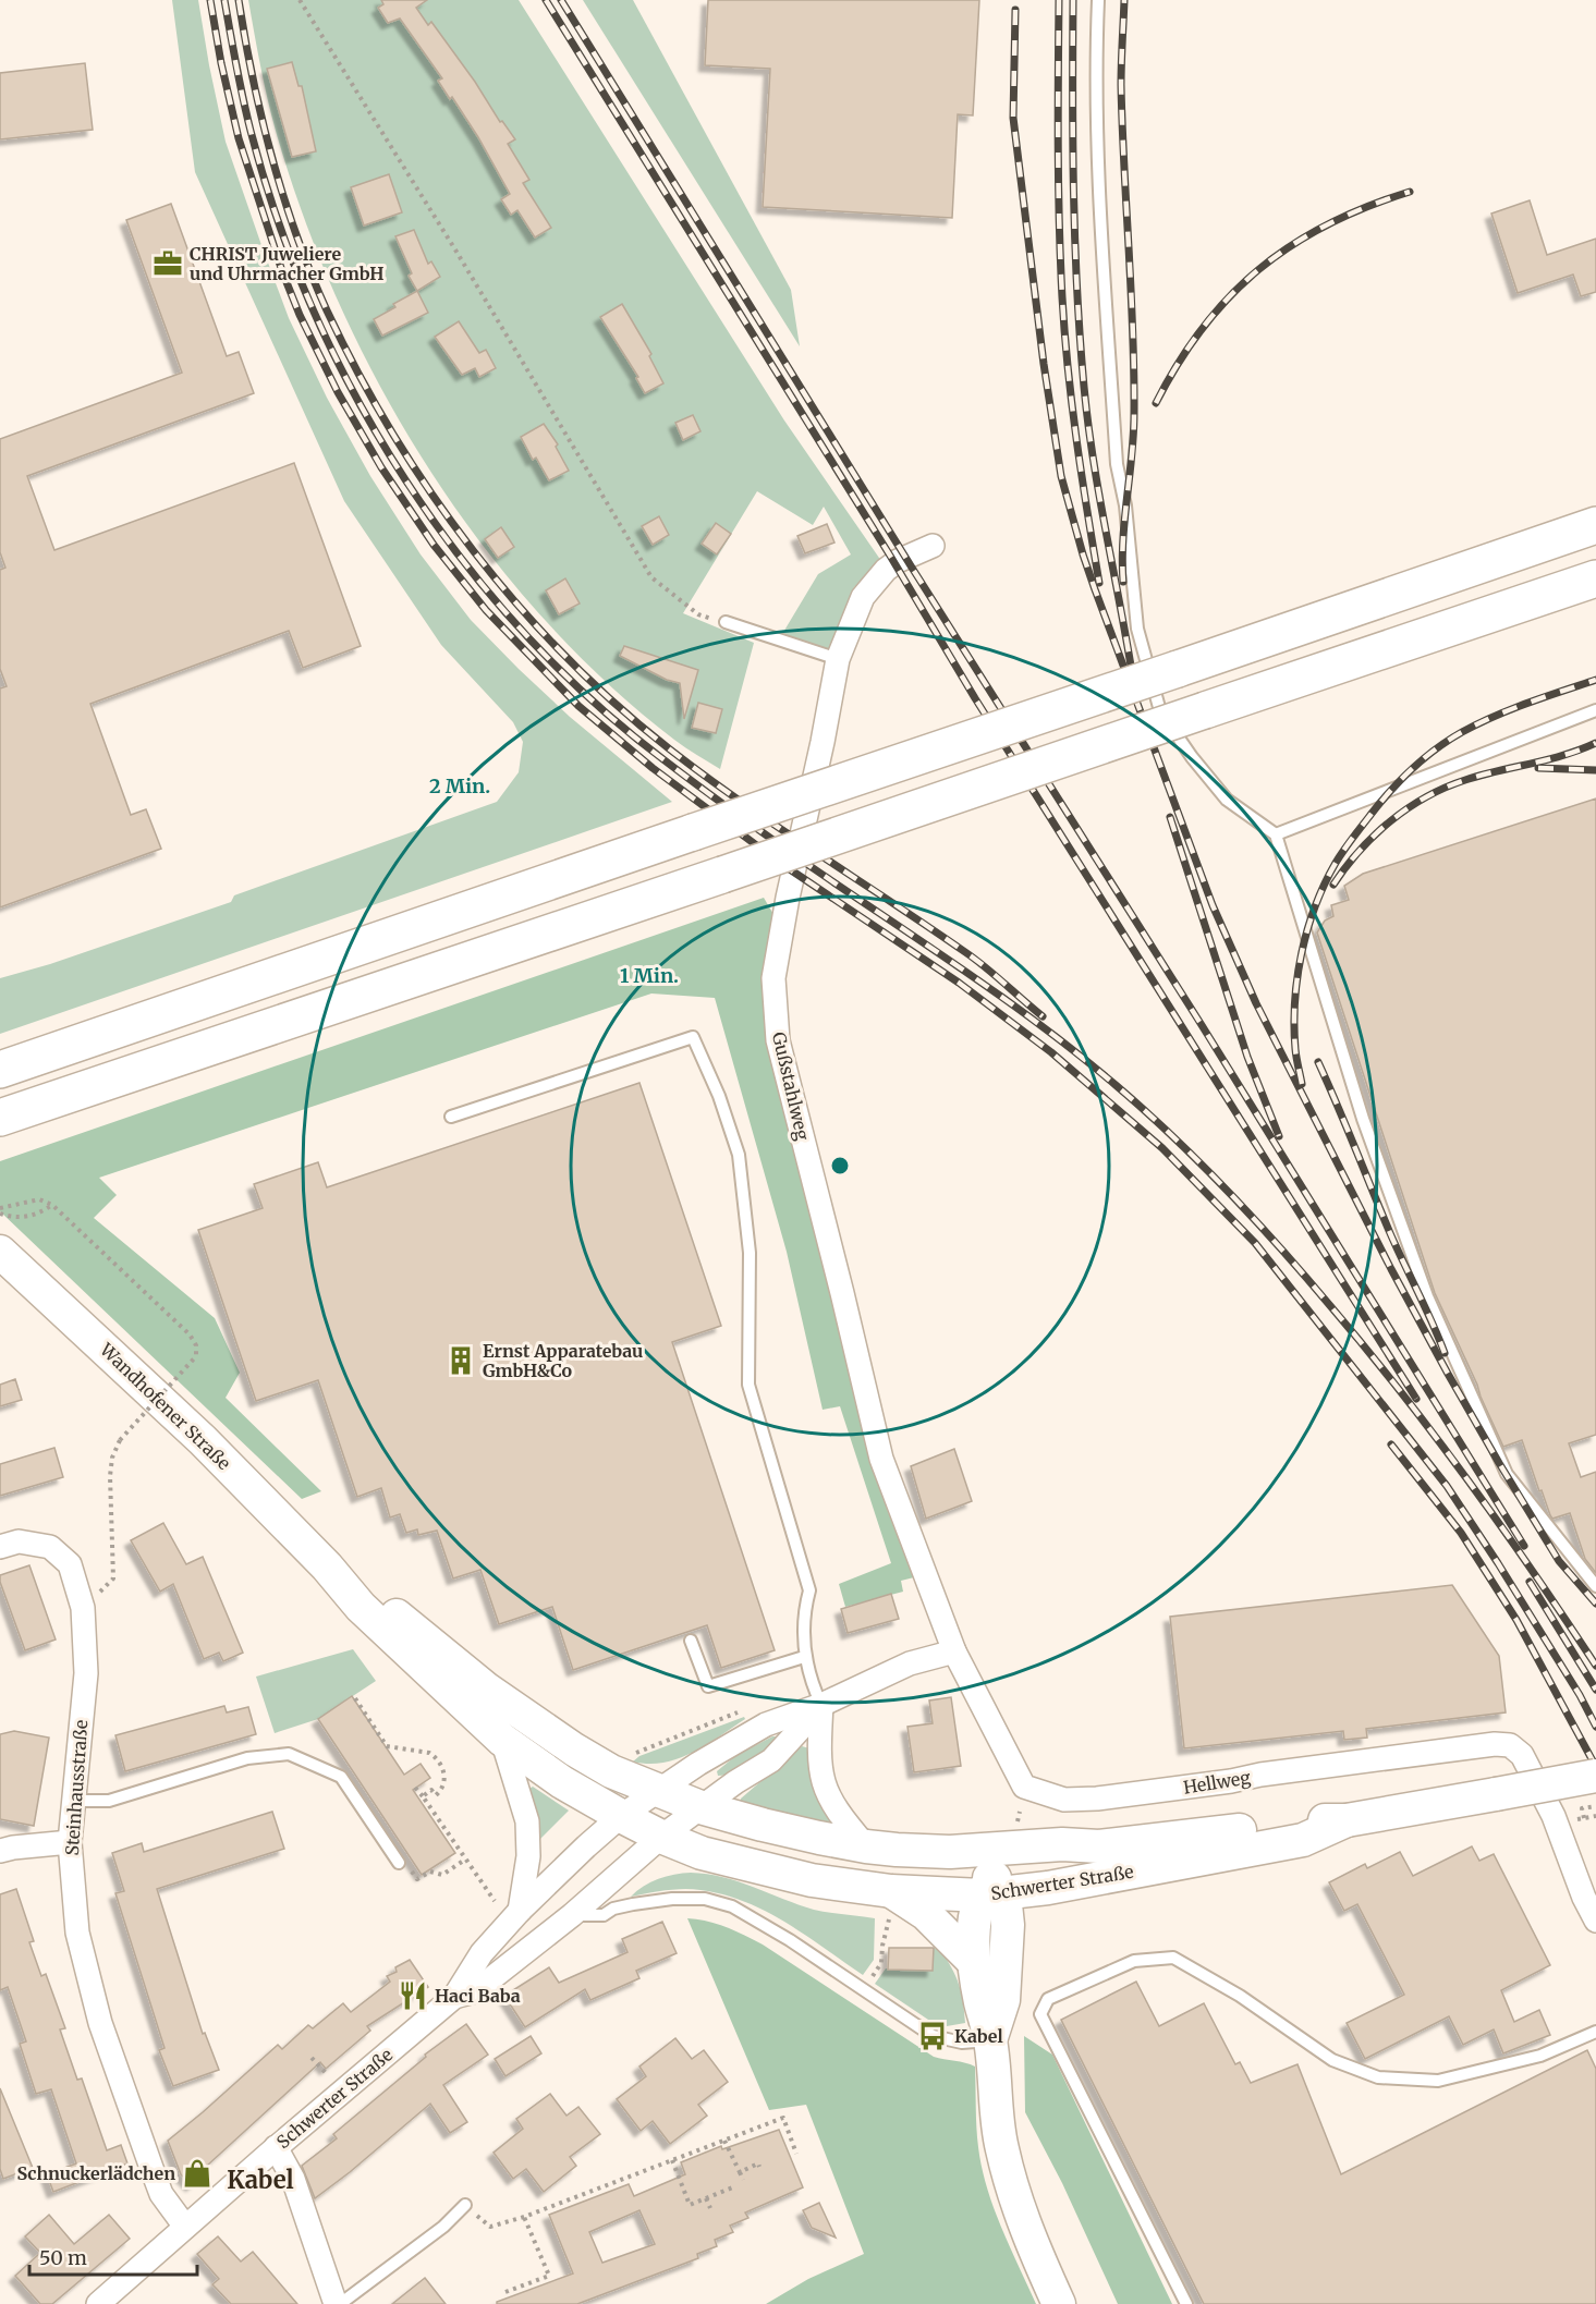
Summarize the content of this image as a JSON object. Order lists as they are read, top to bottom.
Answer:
{
  "streets": {
    "main road": ["Wandhofener Straße", "Schwerter Straße"],
    "street": ["Gußstahlweg", "Hellweg", "Steinhausstraße"]
  },
  "crossings": [
    ["Gußstahlweg", "Hellweg"],
    ["Wandhofener Straße", "Schwerter Straße"],
    ["Steinhausstraße", "Schwerter Straße"]
  ],
  "districts": ["Kabel"],
  "places": {
    "office": ["CHRIST Juweliere und Uhrmacher GmbH"],
    "building": ["Ernst Apparatebau GmbH&Co"],
    "restaurant": ["Haci Baba"],
    "bus stop": ["Kabel"],
    "shop": ["Schnuckerlädchen"]
  },
  "scale_bar": "50 m",
  "rings": ["2 Min.", "1 Min."]
}
